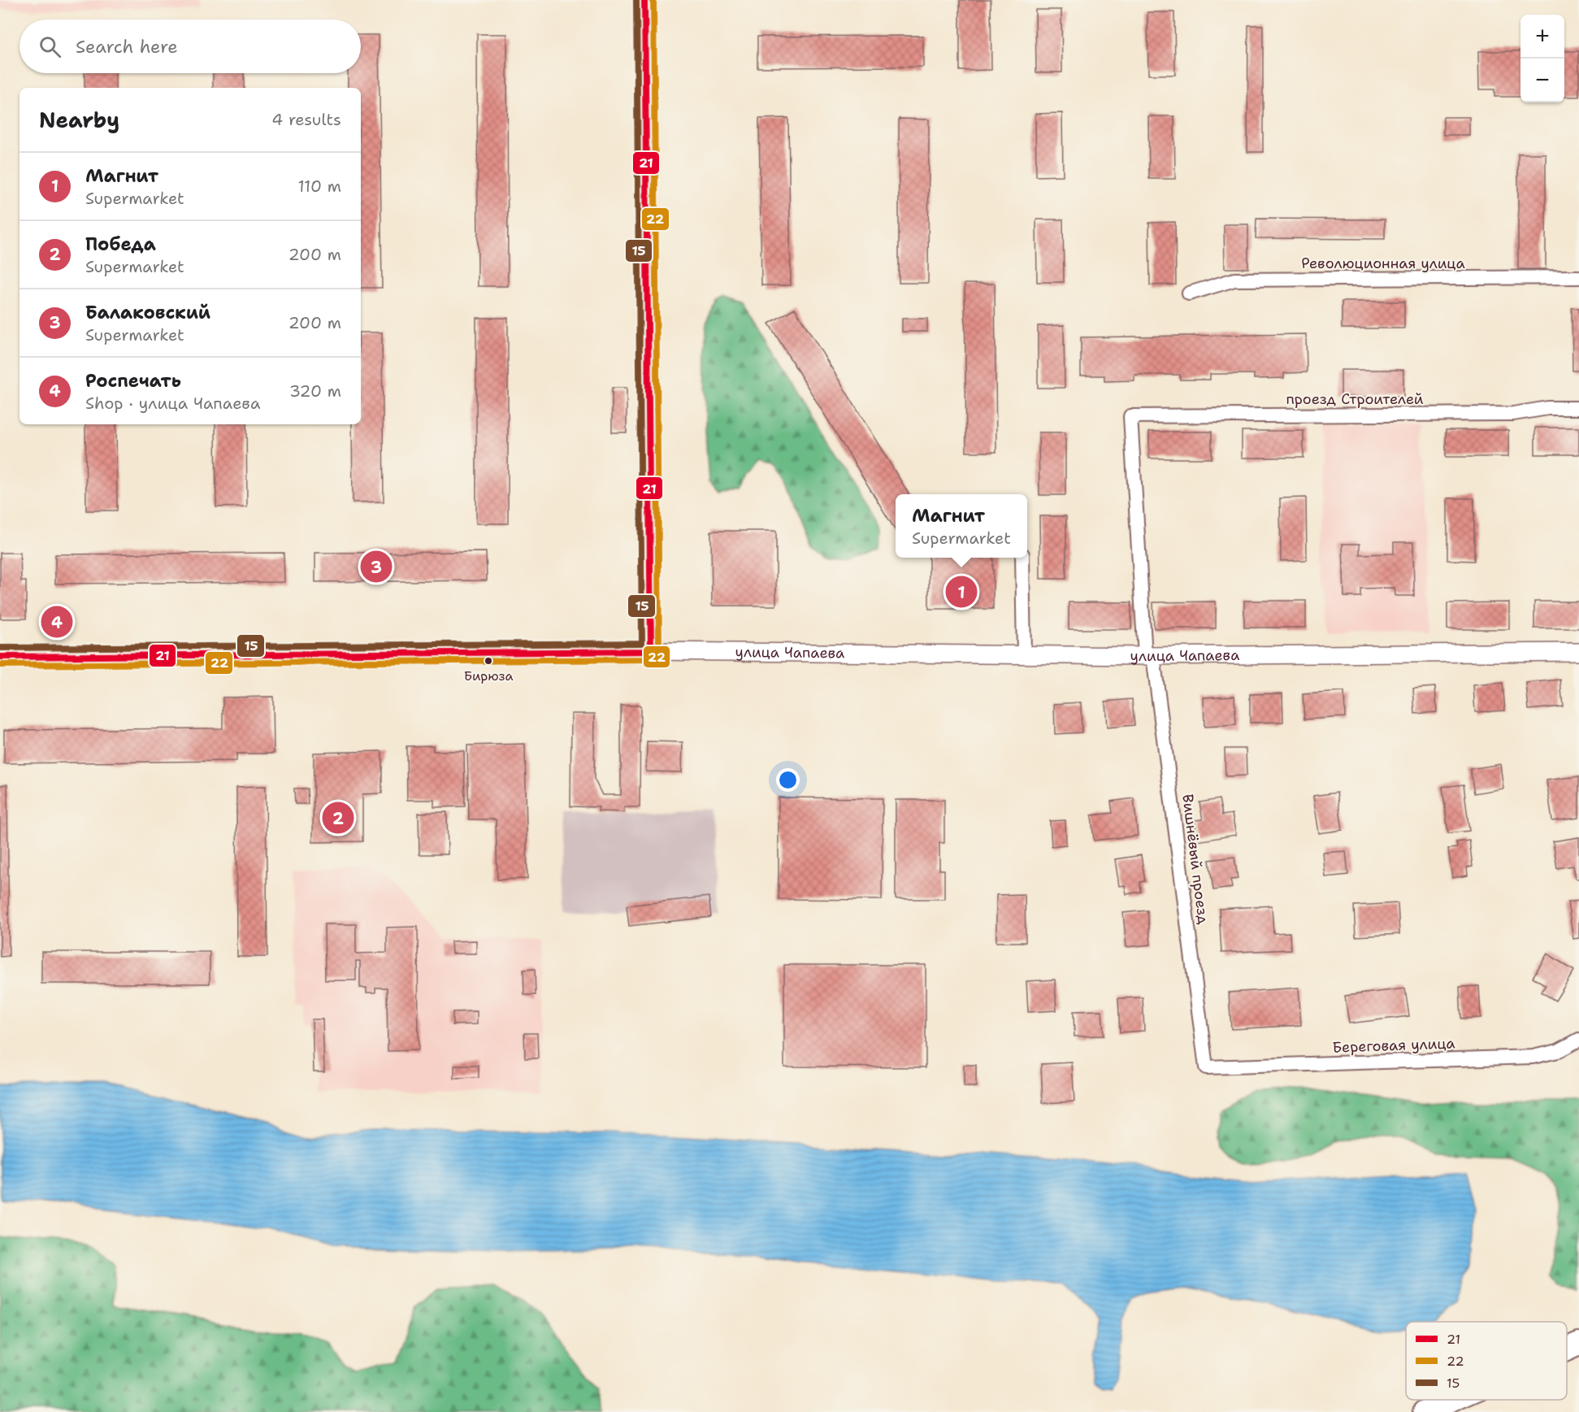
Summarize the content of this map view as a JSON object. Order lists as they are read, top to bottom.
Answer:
{
  "streets": {
    "main road": ["улица Чапаева"],
    "street": [
      "Революционная улица",
      "проезд Строителей",
      "Вишнёвый проезд",
      "Береговая улица"
    ]
  },
  "crossings": [
    ["проезд Строителей", "Вишнёвый проезд"],
    ["улица Чапаева", "Вишнёвый проезд"],
    ["Вишнёвый проезд", "Береговая улица"]
  ],
  "places": ["Бирюза"],
  "lines": ["transit line 21", "transit line 22", "transit line 15"],
  "legend": ["21", "22", "15"],
  "page": {
    "map_buttons": ["+", "−"],
    "search": "Search here",
    "heading": ["Nearby", "4 results"],
    "list": [
      {
        "mark": "1",
        "name": "Магнит",
        "note": "Supermarket",
        "value": "110 m"
      },
      {
        "mark": "2",
        "name": "Победа",
        "note": "Supermarket",
        "value": "200 m"
      },
      {
        "mark": "3",
        "name": "Балаковский",
        "note": "Supermarket",
        "value": "200 m"
      },
      {
        "mark": "4",
        "name": "Роспечать",
        "note": "Shop · улица Чапаева",
        "value": "320 m"
      }
    ],
    "popup": ["Магнит", "Supermarket"],
    "pins": [
      "3",
      "1",
      "4",
      "2"
    ]
  }
}
